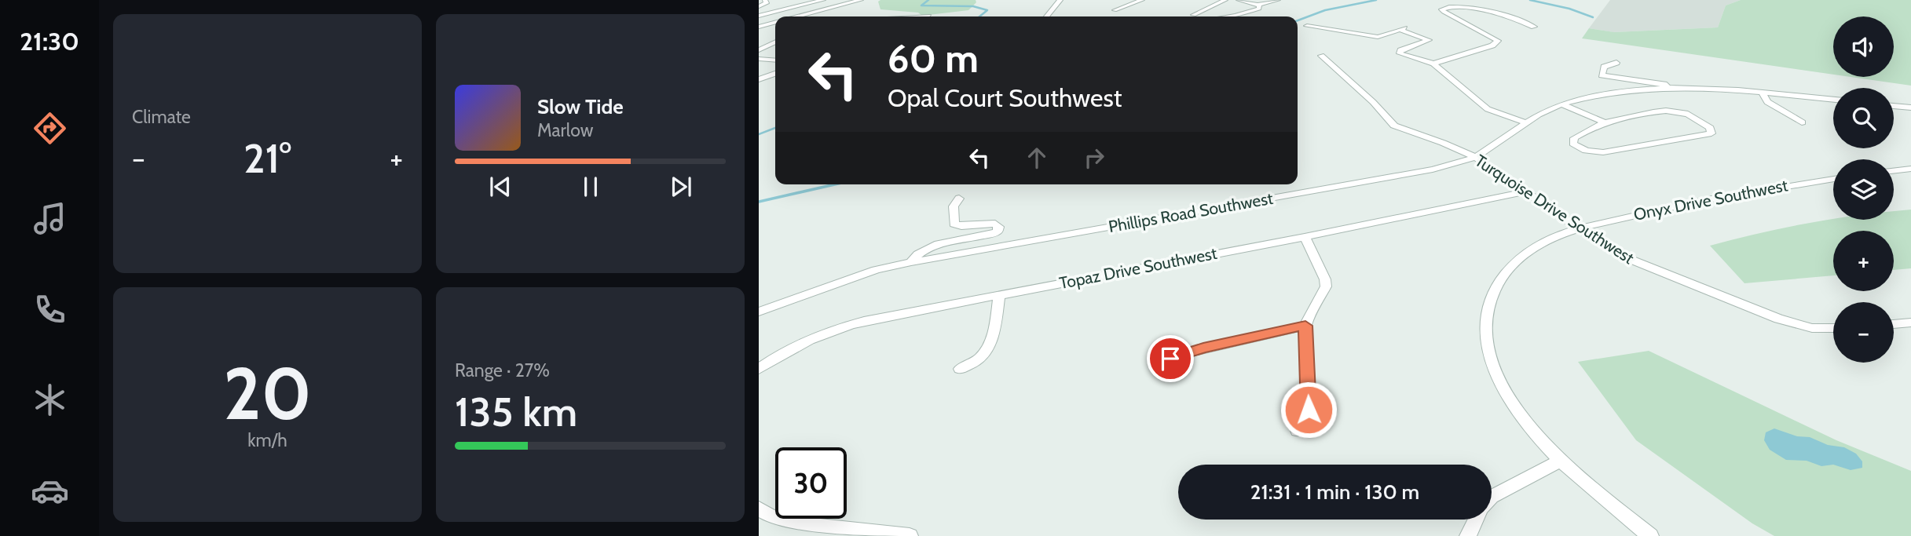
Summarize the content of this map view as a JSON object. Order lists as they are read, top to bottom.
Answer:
{
  "streets": {
    "street": [
      "Onyx Drive Southwest",
      "Turquoise Drive Southwest",
      "Phillips Road Southwest",
      "Topaz Drive Southwest"
    ]
  },
  "crossings": [
    ["Onyx Drive Southwest", "Turquoise Drive Southwest"],
    ["Turquoise Drive Southwest", "Phillips Road Southwest"],
    ["Turquoise Drive Southwest", "Topaz Drive Southwest"]
  ],
  "page": {
    "tabs": "21:30",
    "tile": [
      "Climate",
      ["20", "km/h"],
      ["Range · 27%", "135 km"]
    ],
    "map_buttons": ["+", "−"],
    "turn": ["60 m", "Opal Court Southwest"],
    "song": ["Slow Tide", "Marlow"],
    "heat": ["−", "21°", "+"],
    "limit": "30",
    "trip": "21:31 · 1 min · 130 m"
  }
}
